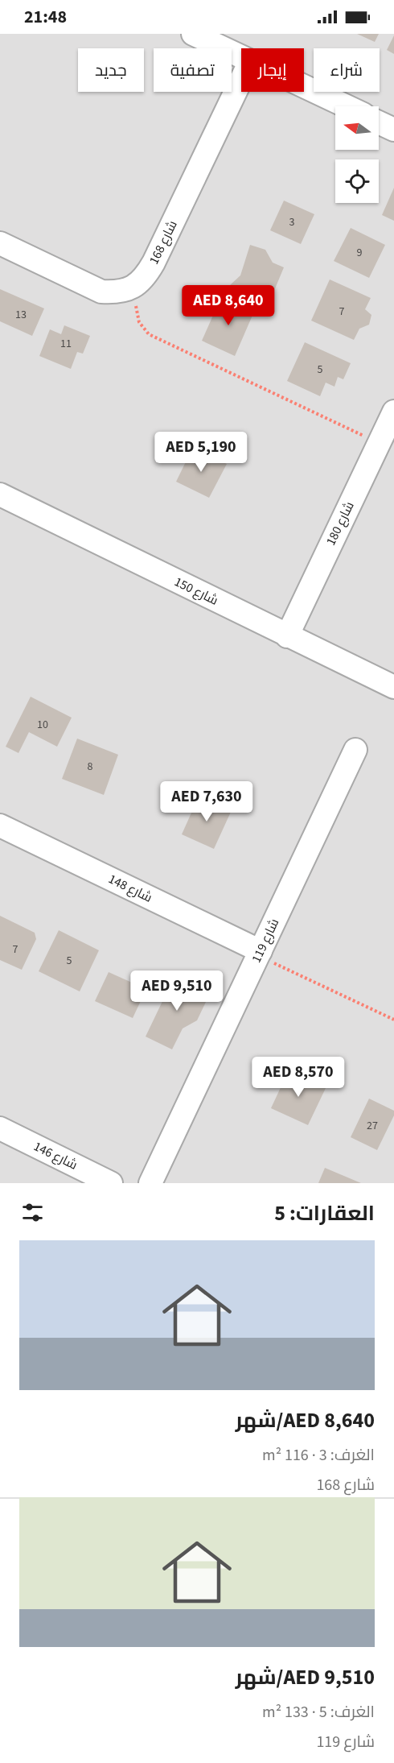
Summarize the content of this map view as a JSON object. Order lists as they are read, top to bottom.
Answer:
{
  "streets": {
    "street": [
      "شارع 168",
      "شارع 180",
      "شارع 150",
      "شارع 148",
      "شارع 119",
      "شارع 146"
    ]
  },
  "crossings": [
    ["شارع 180", "شارع 150"],
    ["شارع 148", "شارع 119"]
  ],
  "house_numbers": [
    "3",
    "9",
    "7",
    "13",
    "11",
    "5",
    "10",
    "8",
    "7",
    "5",
    "27"
  ],
  "north": "left",
  "page": {
    "status": "21:48",
    "chip": [
      "شراء",
      "إيجار",
      "تصفية",
      "جديد"
    ],
    "price": [
      "AED 8,640",
      "AED 5,190",
      "AED 7,630",
      "AED 9,510",
      "AED 8,570"
    ],
    "heading": "العقارات: 5",
    "list": [
      {
        "name": "AED 8,640/شهر",
        "note": "الغرف: 3 · 116 m² · شارع 168"
      },
      {
        "name": "AED 9,510/شهر",
        "note": "الغرف: 5 · 133 m² · شارع 119"
      }
    ]
  }
}
